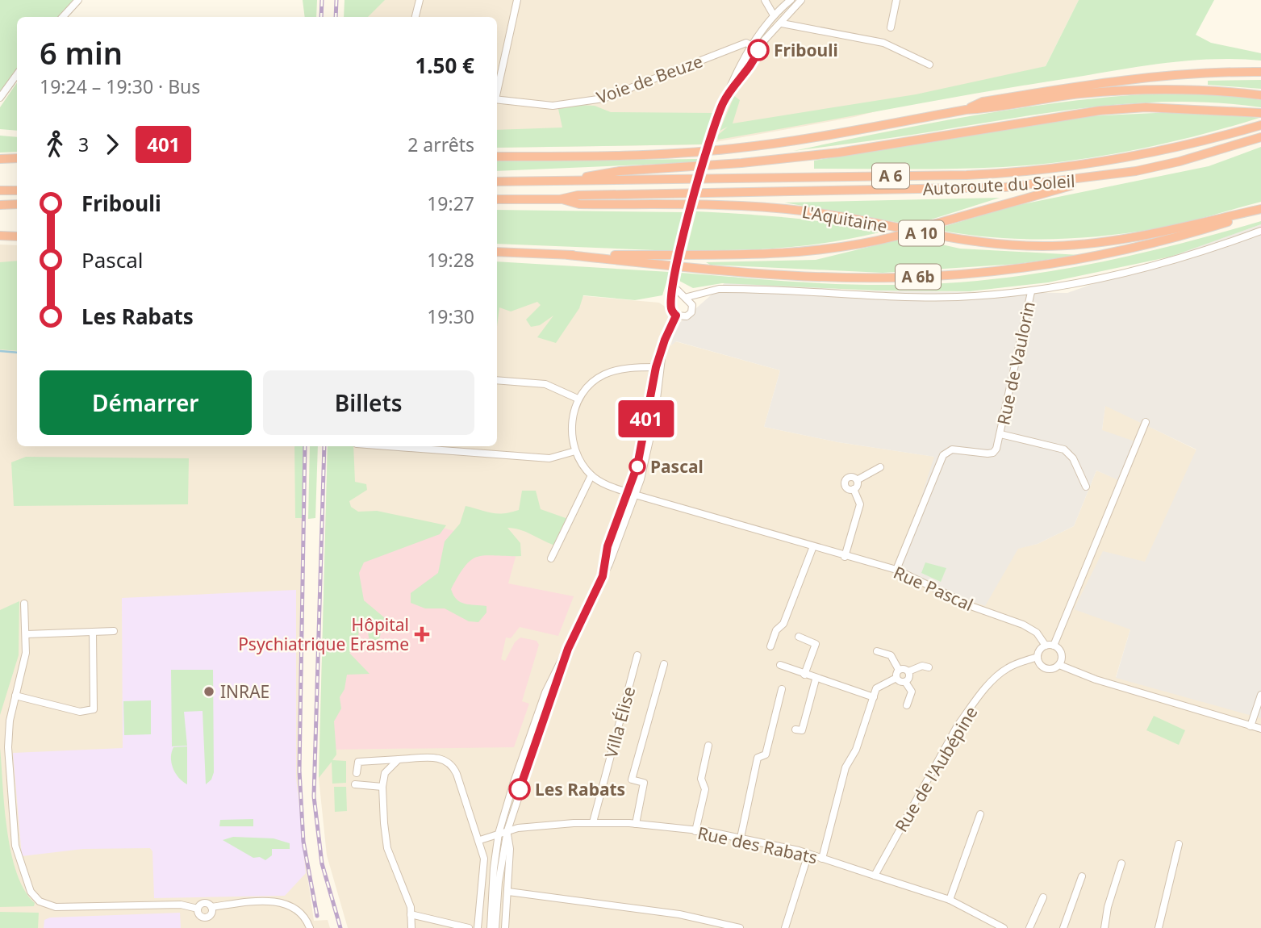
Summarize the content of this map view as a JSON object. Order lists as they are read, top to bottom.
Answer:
{
  "streets": {
    "highway": [
      "A 6",
      "Autoroute du Soleil",
      "L'Aquitaine",
      "A 10",
      "A 6b"
    ],
    "street": [
      "Voie de Beuze",
      "Rue de Vaulorin",
      "Rue Pascal",
      "Villa Élise",
      "Rue de l'Aubépine",
      "Rue des Rabats"
    ]
  },
  "crossings": [
    ["Autoroute du Soleil", "L'Aquitaine"],
    ["L'Aquitaine", "A 6b"],
    ["Rue Pascal", "Rue de l'Aubépine"],
    ["Villa Élise", "Rue des Rabats"],
    ["Rue de l'Aubépine", "Rue des Rabats"]
  ],
  "places": {
    "other": [
      "Fribouli",
      "Pascal",
      "INRAE",
      "Les Rabats"
    ],
    "health": ["Hôpital Psychiatrique Erasme"]
  },
  "lines": ["bus line 401"],
  "page": {
    "on_map": "401",
    "heading": ["6 min", "19:24 – 19:30 · Bus", "1.50 €"],
    "legs": ["3", "401", "2 arrêts"],
    "list": [
      {
        "name": "Fribouli",
        "value": "19:27"
      },
      {
        "name": "Pascal",
        "value": "19:28"
      },
      {
        "name": "Les Rabats",
        "value": "19:30"
      }
    ],
    "buttons": ["Démarrer", "Billets"]
  }
}
